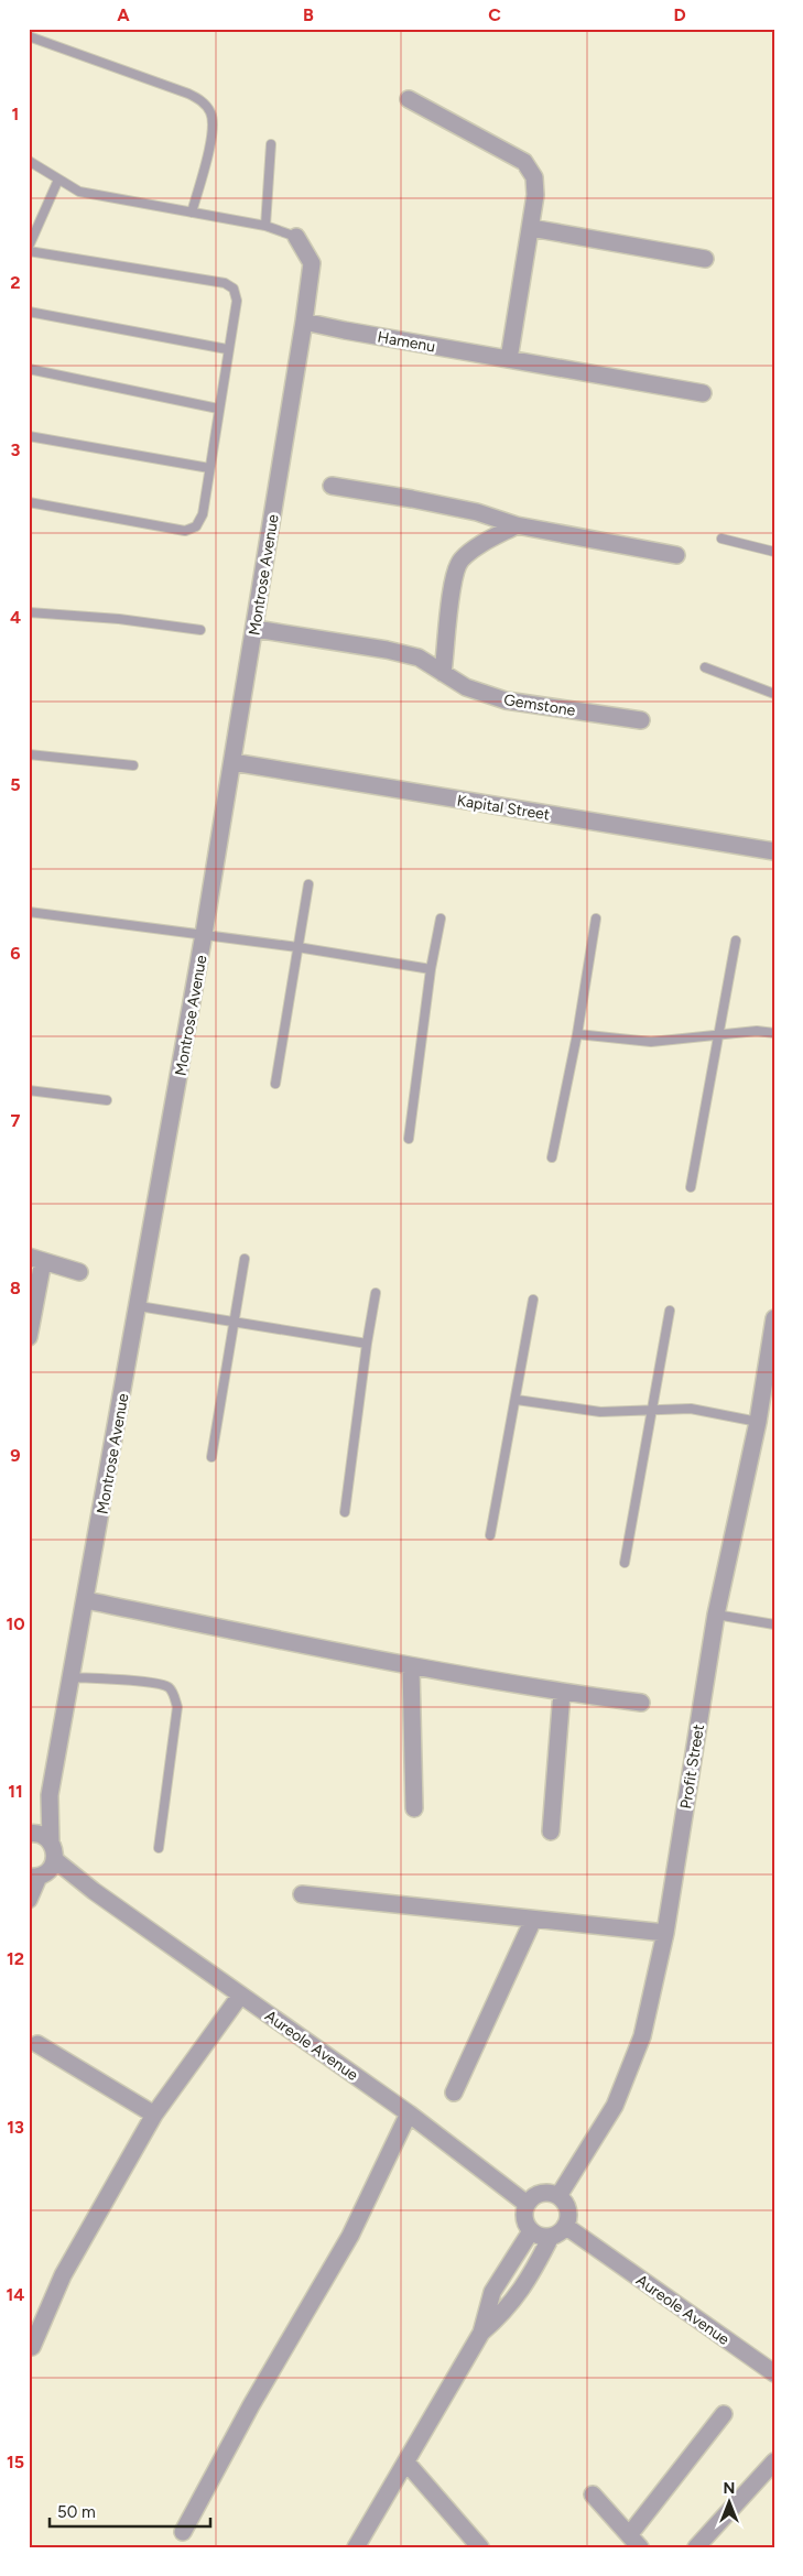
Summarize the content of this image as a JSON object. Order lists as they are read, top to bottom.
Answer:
{
  "streets": {
    "street": [
      "Hamenu",
      "Montrose Avenue",
      "Gemstone",
      "Kapital Street",
      "Profit Street",
      "Aureole Avenue"
    ]
  },
  "crossings": [
    ["Hamenu", "Montrose Avenue"],
    ["Montrose Avenue", "Gemstone"],
    ["Montrose Avenue", "Kapital Street"],
    ["Montrose Avenue", "Aureole Avenue"],
    ["Profit Street", "Aureole Avenue"]
  ],
  "scale_bar": "50 m",
  "north": "top",
  "grid": {
    "columns": [
      "A",
      "B",
      "C",
      "D"
    ],
    "rows": [
      "1",
      "2",
      "3",
      "4",
      "5",
      "6",
      "7",
      "8",
      "9",
      "10",
      "11",
      "12",
      "13",
      "14",
      "15"
    ]
  }
}
